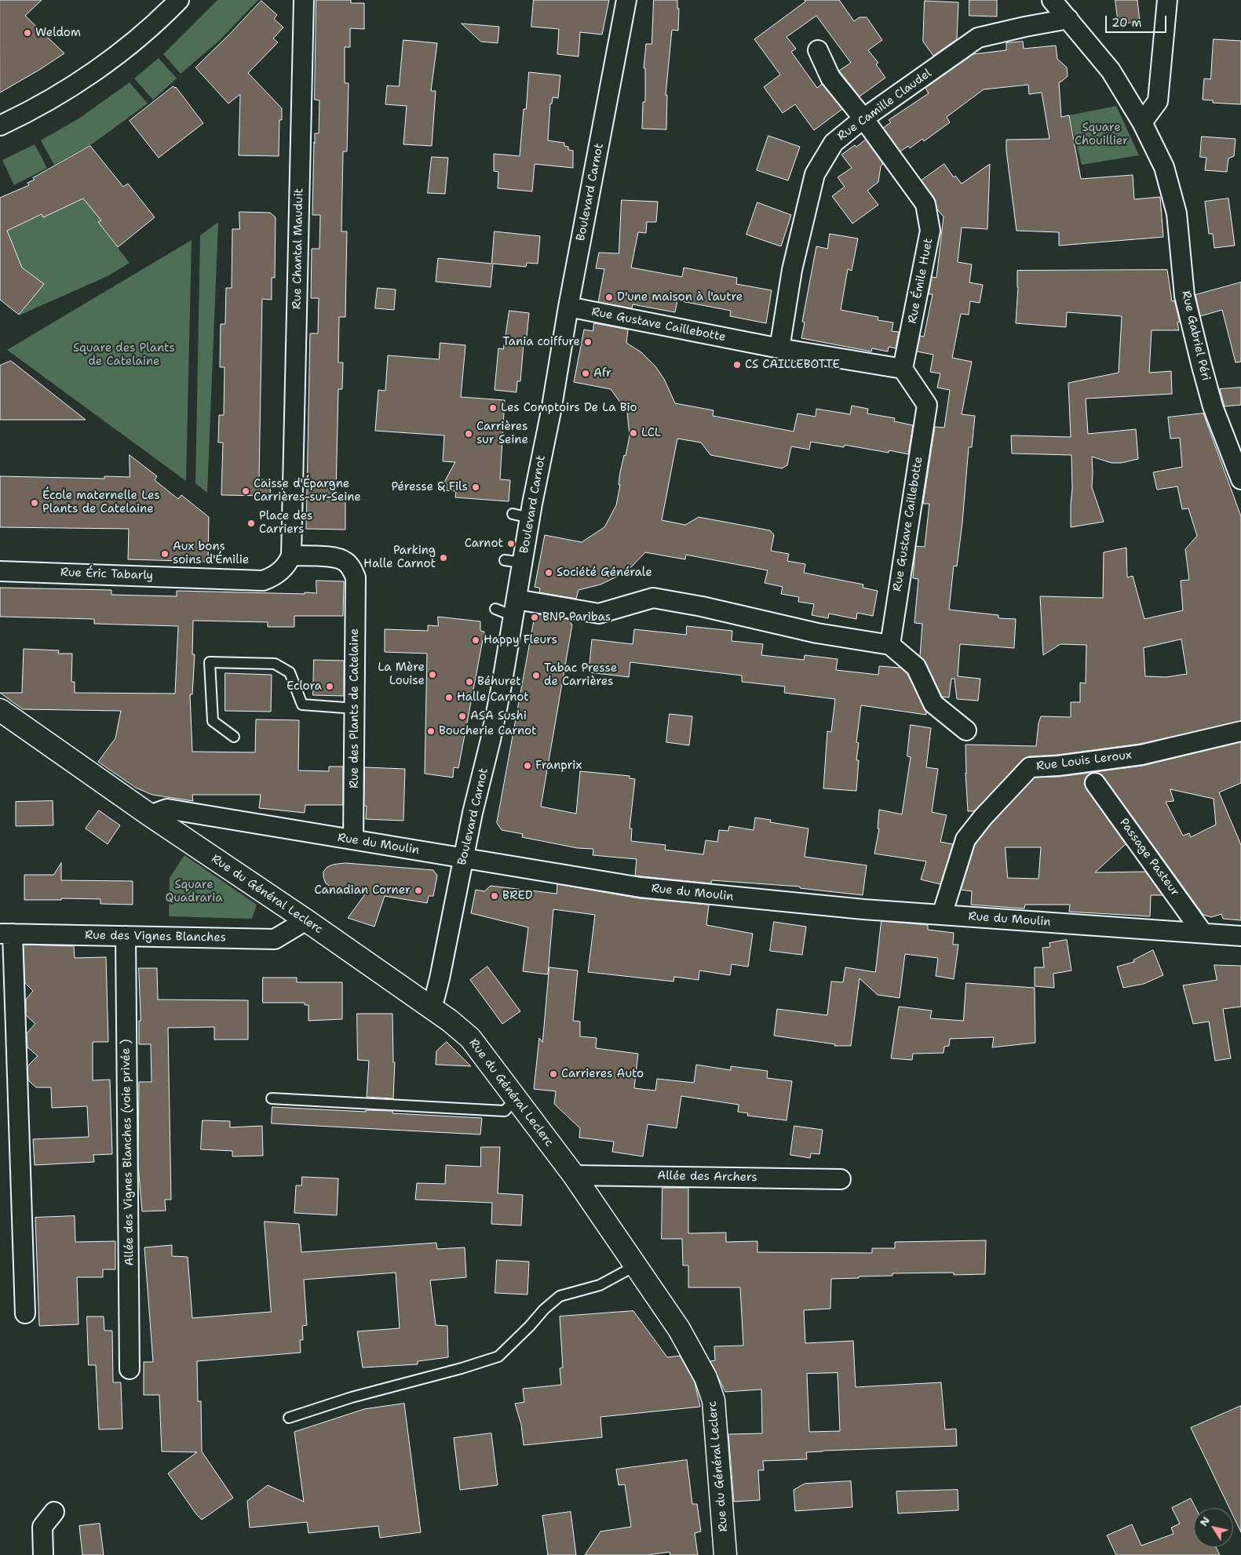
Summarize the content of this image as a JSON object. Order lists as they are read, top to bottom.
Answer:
{
  "streets": {
    "street": [
      "Rue Camille Claudel",
      "Boulevard Carnot",
      "Rue Chantal Mauduit",
      "Rue Émile Huet",
      "Rue Gustave Caillebotte",
      "Rue Gabriel Péri",
      "Rue Éric Tabarly",
      "Rue des Plants de Catelaine",
      "Rue Louis Leroux",
      "Rue du Moulin",
      "Passage Pasteur",
      "Rue du Général Leclerc",
      "Rue des Vignes Blanches",
      "Allée des Vignes Blanches (voie privée )",
      "Allée des Archers"
    ]
  },
  "crossings": [
    ["Rue Camille Claudel", "Rue Émile Huet"],
    ["Rue Camille Claudel", "Rue Gustave Caillebotte"],
    ["Rue Camille Claudel", "Rue Gabriel Péri"],
    ["Boulevard Carnot", "Rue Gustave Caillebotte"],
    ["Boulevard Carnot", "Rue du Moulin"],
    ["Boulevard Carnot", "Rue du Général Leclerc"],
    ["Rue Chantal Mauduit", "Rue Éric Tabarly"],
    ["Rue Chantal Mauduit", "Rue des Plants de Catelaine"],
    ["Rue Émile Huet", "Rue Gustave Caillebotte"],
    ["Rue Éric Tabarly", "Rue des Plants de Catelaine"],
    ["Rue des Plants de Catelaine", "Rue du Moulin"],
    ["Rue Louis Leroux", "Rue du Moulin"],
    ["Rue du Moulin", "Passage Pasteur"],
    ["Rue du Moulin", "Rue du Général Leclerc"],
    ["Rue du Général Leclerc", "Rue des Vignes Blanches"],
    ["Rue du Général Leclerc", "Allée des Archers"],
    ["Rue des Vignes Blanches", "Allée des Vignes Blanches (voie privée )"]
  ],
  "parks": ["Square Chouillier", "Square des Plants de Catelaine", "Square Quadraria"],
  "places": [
    "Weldom",
    "D'une maison à l'autre",
    "Tania coiffure",
    "CS CAILLEBOTTE",
    "Afr",
    "Les Comptoirs De La Bio",
    "LCL",
    "Carrières sur Seine",
    "Péresse & Fils",
    "Caisse d'Épargne Carrières-sur-Seine",
    "École maternelle Les Plants de Catelaine",
    "Place des Carriers",
    "Carnot",
    "Aux bons soins d'Émilie",
    "Parking Halle Carnot",
    "Société Générale",
    "BNP Paribas",
    "Happy Fleurs",
    "La Mère Louise",
    "Tabac Presse de Carrières",
    "Béhuret",
    "Eclora",
    "Halle Carnot",
    "ASA Sushi",
    "Boucherie Carnot",
    "Franprix",
    "Canadian Corner",
    "BRED",
    "Carrieres Auto"
  ],
  "scale_bar": "20 m",
  "north": "top left"
}
